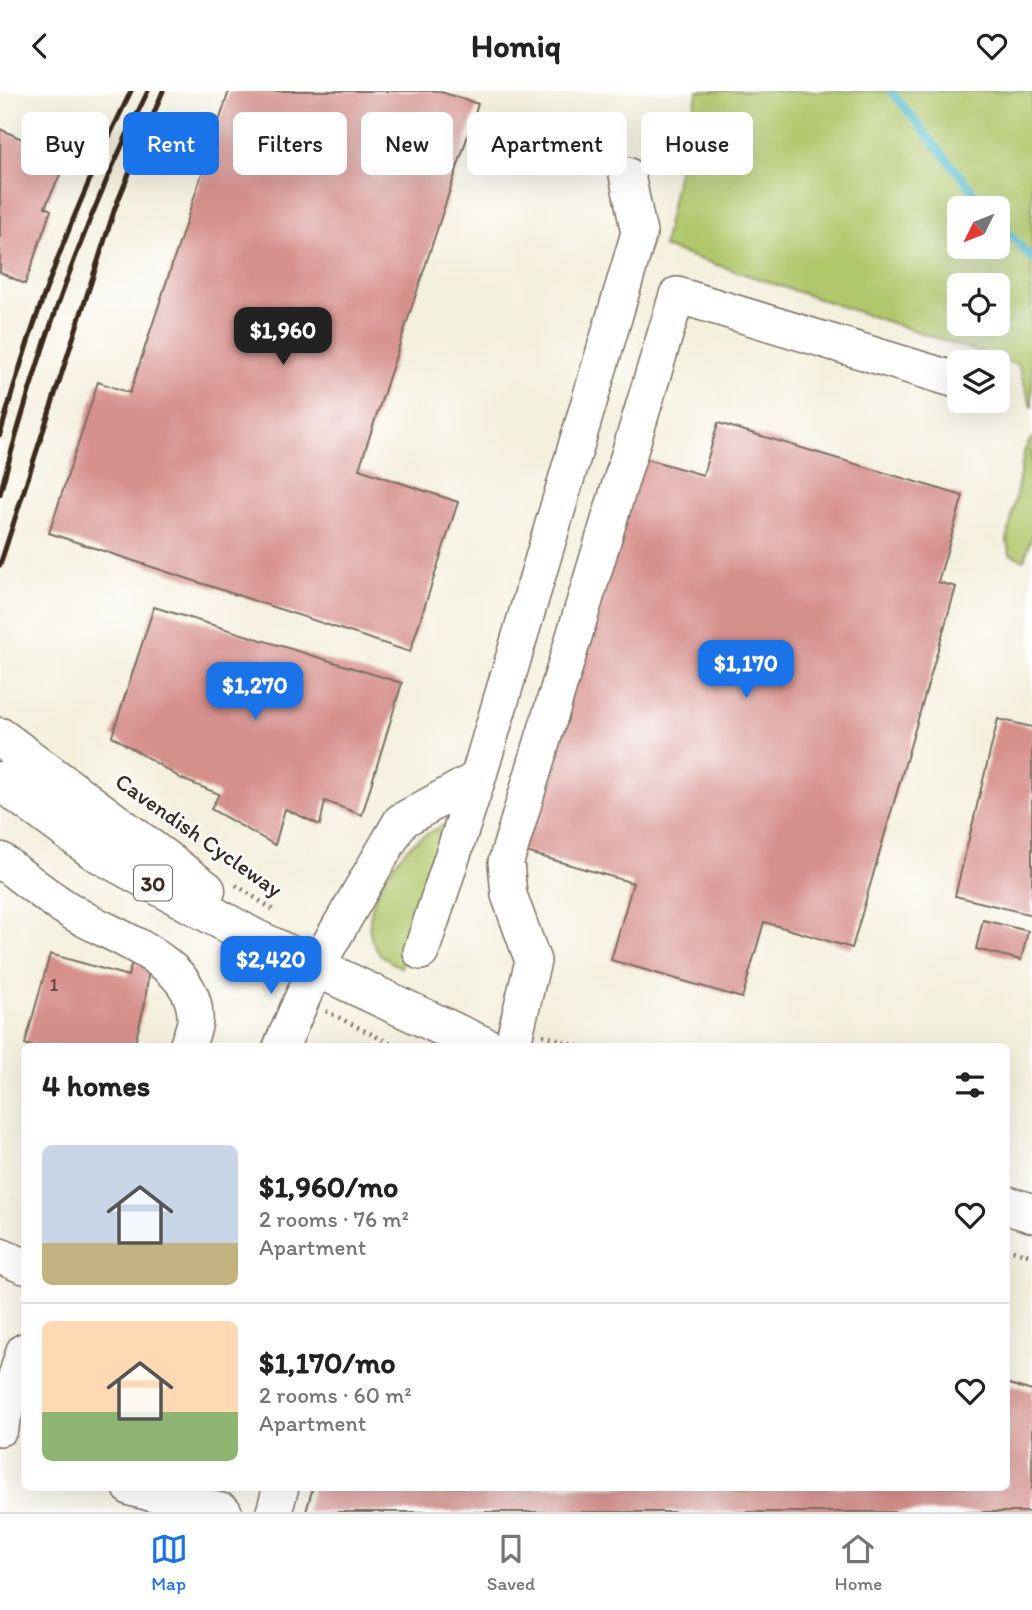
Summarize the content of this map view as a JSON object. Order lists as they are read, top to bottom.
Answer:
{
  "streets": {
    "main road": ["30"],
    "path": ["Cavendish Cycleway"]
  },
  "house_numbers": ["1"],
  "north": "bottom left",
  "page": {
    "header": "Homiq",
    "chip": [
      "Buy",
      "Rent",
      "Filters",
      "New",
      "Apartment",
      "House"
    ],
    "price": [
      "$1,960",
      "$1,170",
      "$1,270",
      "$2,420"
    ],
    "heading": "4 homes",
    "list": [
      {
        "name": "$1,960/mo",
        "note": "2 rooms · 76 m² · Apartment"
      },
      {
        "name": "$1,170/mo",
        "note": "2 rooms · 60 m² · Apartment"
      }
    ],
    "tabs": ["Map", "Saved", "Home"]
  }
}
